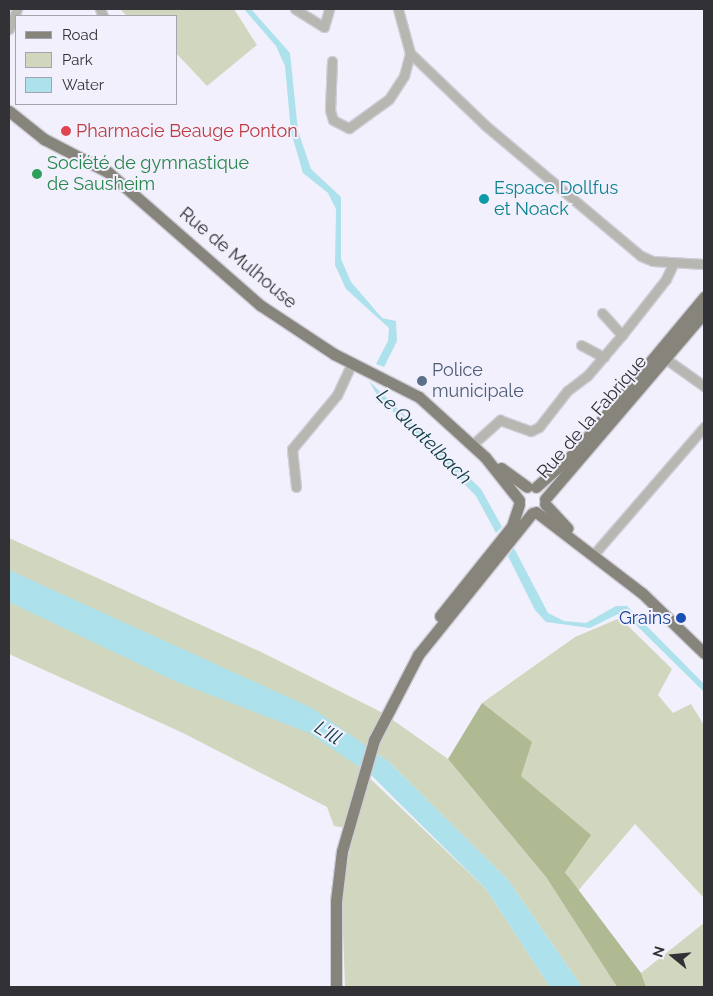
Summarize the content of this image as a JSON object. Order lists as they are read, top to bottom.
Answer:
{
  "streets": {
    "main road": ["Rue de Mulhouse", "Rue de la Fabrique"]
  },
  "crossings": [
    ["Rue de Mulhouse", "Rue de la Fabrique"]
  ],
  "water": ["Le Quatelbach", "L'Ill"],
  "places": [
    "Pharmacie Beauge Ponton",
    "Société de gymnastique de Sausheim",
    "Espace Dollfus et Noack",
    "Police municipale",
    "Grains"
  ],
  "legend": ["Road", "Park", "Water"],
  "north": "left"
}
